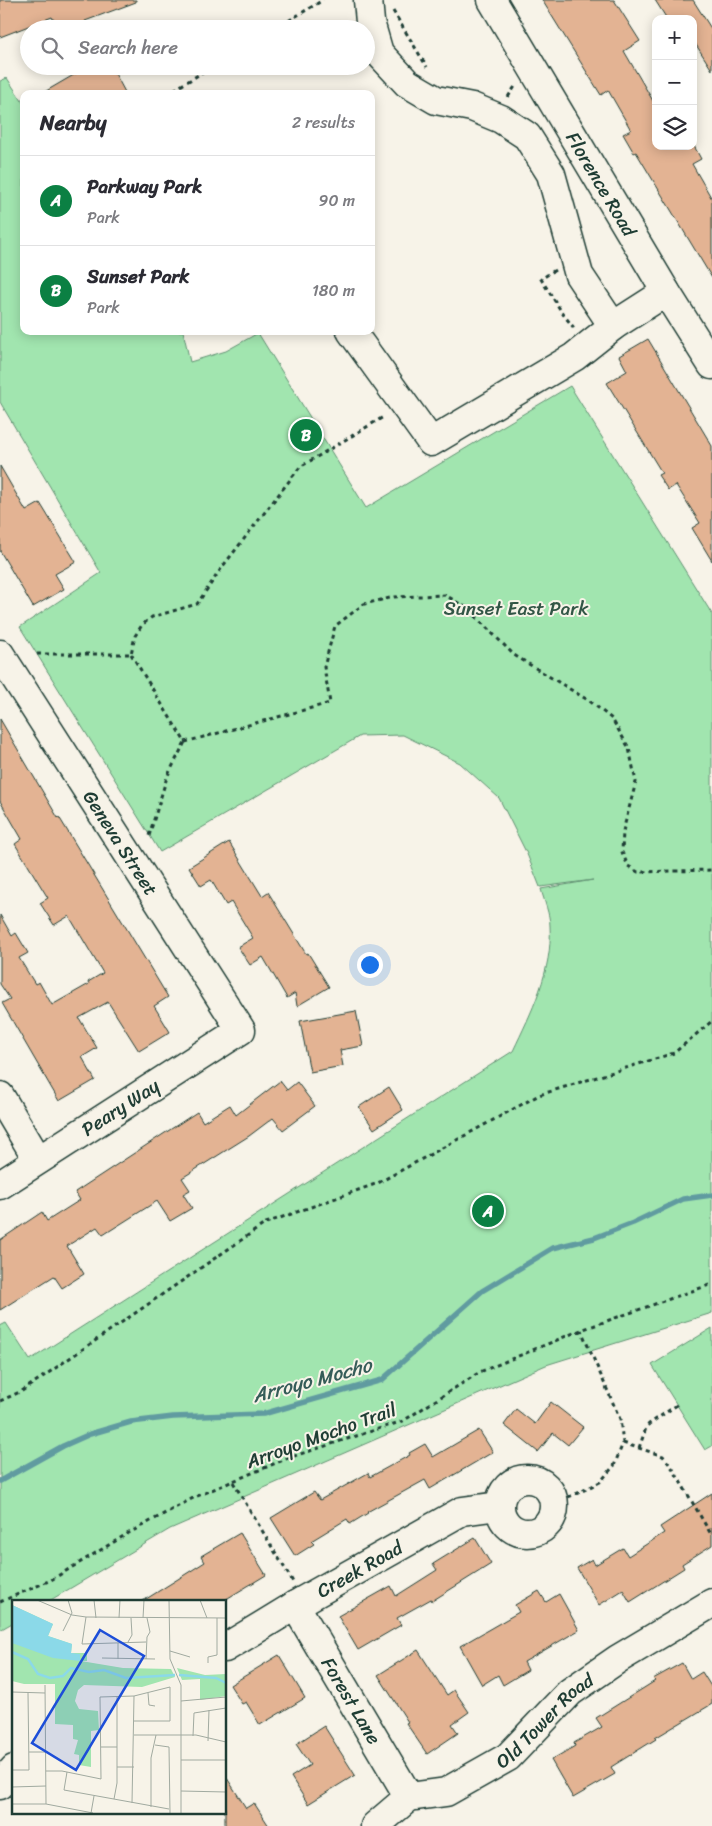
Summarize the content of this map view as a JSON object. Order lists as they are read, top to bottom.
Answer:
{
  "streets": {
    "street": [
      "Florence Road",
      "Geneva Street",
      "Peary Way",
      "Creek Road",
      "Forest Lane",
      "Old Tower Road"
    ],
    "path": ["Arroyo Mocho Trail"]
  },
  "crossings": [
    ["Geneva Street", "Peary Way"],
    ["Creek Road", "Forest Lane"],
    ["Forest Lane", "Old Tower Road"]
  ],
  "water": ["Arroyo Mocho"],
  "parks": ["Sunset East Park"],
  "page": {
    "map_buttons": ["+", "−"],
    "search": "Search here",
    "heading": ["Nearby", "2 results"],
    "list": [
      {
        "mark": "A",
        "name": "Parkway Park",
        "note": "Park",
        "value": "90 m"
      },
      {
        "mark": "B",
        "name": "Sunset Park",
        "note": "Park",
        "value": "180 m"
      }
    ],
    "pins": ["B", "A"]
  }
}
